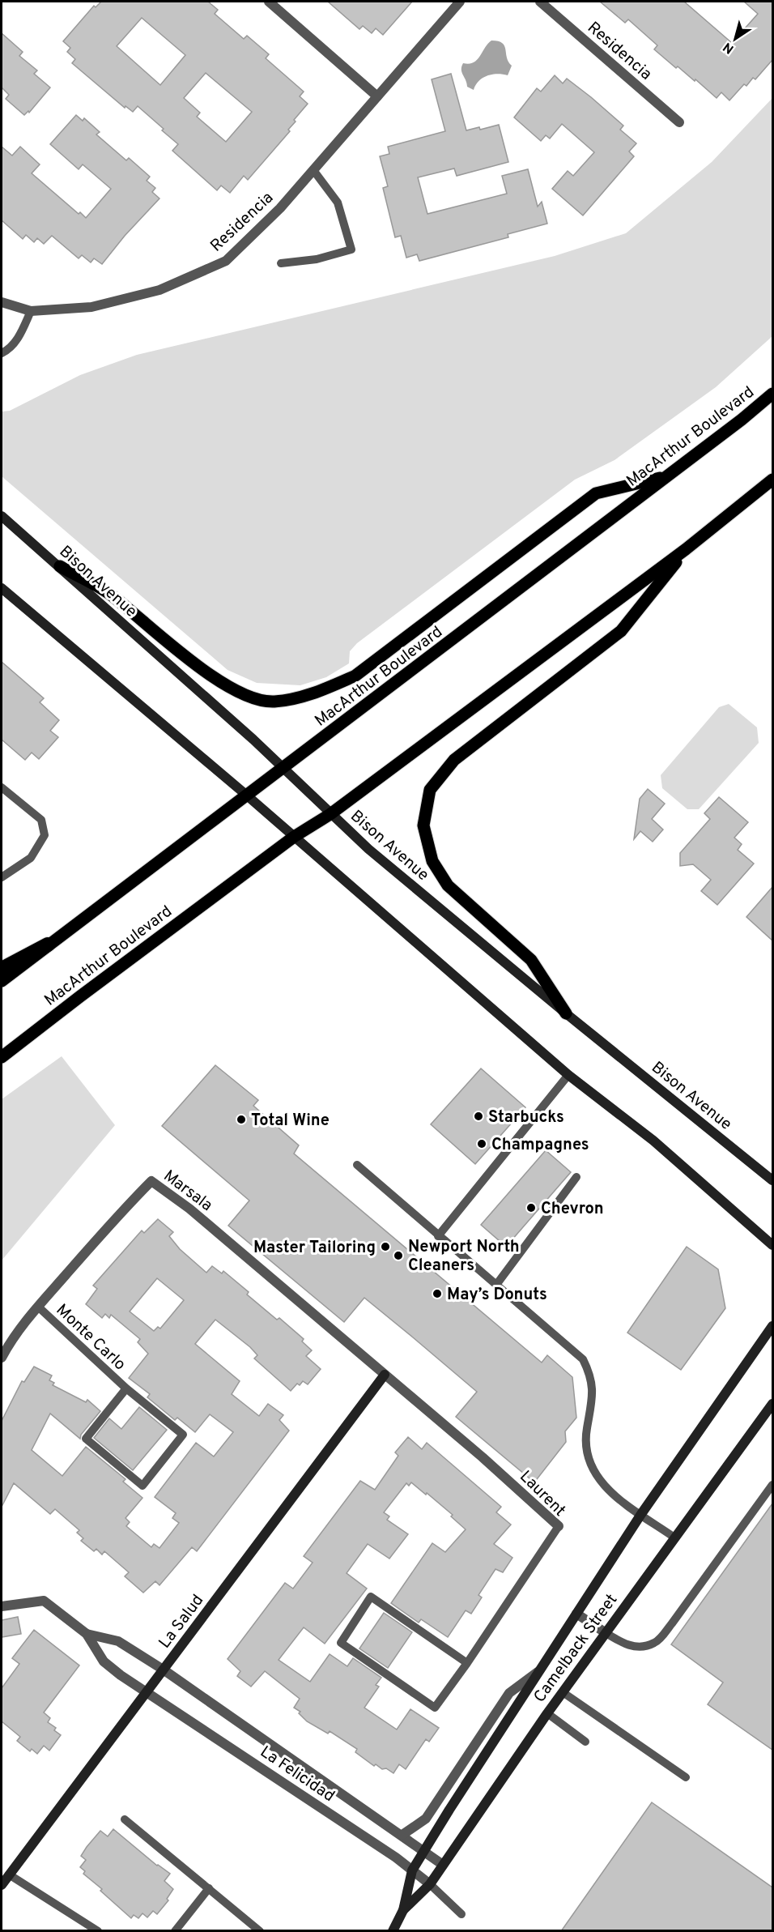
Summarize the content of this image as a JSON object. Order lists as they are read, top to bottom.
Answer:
{
  "streets": {
    "main road": [
      "MacArthur Boulevard",
      "Bison Avenue",
      "La Salud",
      "Camelback Street"
    ],
    "street": [
      "Residencia",
      "Marsala",
      "Laurent",
      "La Felicidad"
    ],
    "lane": ["Monte Carlo"]
  },
  "crossings": [
    ["MacArthur Boulevard", "Bison Avenue"],
    ["Marsala", "Monte Carlo"],
    ["Marsala", "Laurent"],
    ["Marsala", "La Salud"],
    ["Laurent", "La Salud"],
    ["La Salud", "La Felicidad"],
    ["Camelback Street", "La Felicidad"]
  ],
  "places": [
    "Starbucks",
    "Total Wine",
    "Champagnes",
    "Chevron",
    "Master Tailoring",
    "Newport North Cleaners",
    "May’s Donuts"
  ],
  "north": "bottom left"
}
